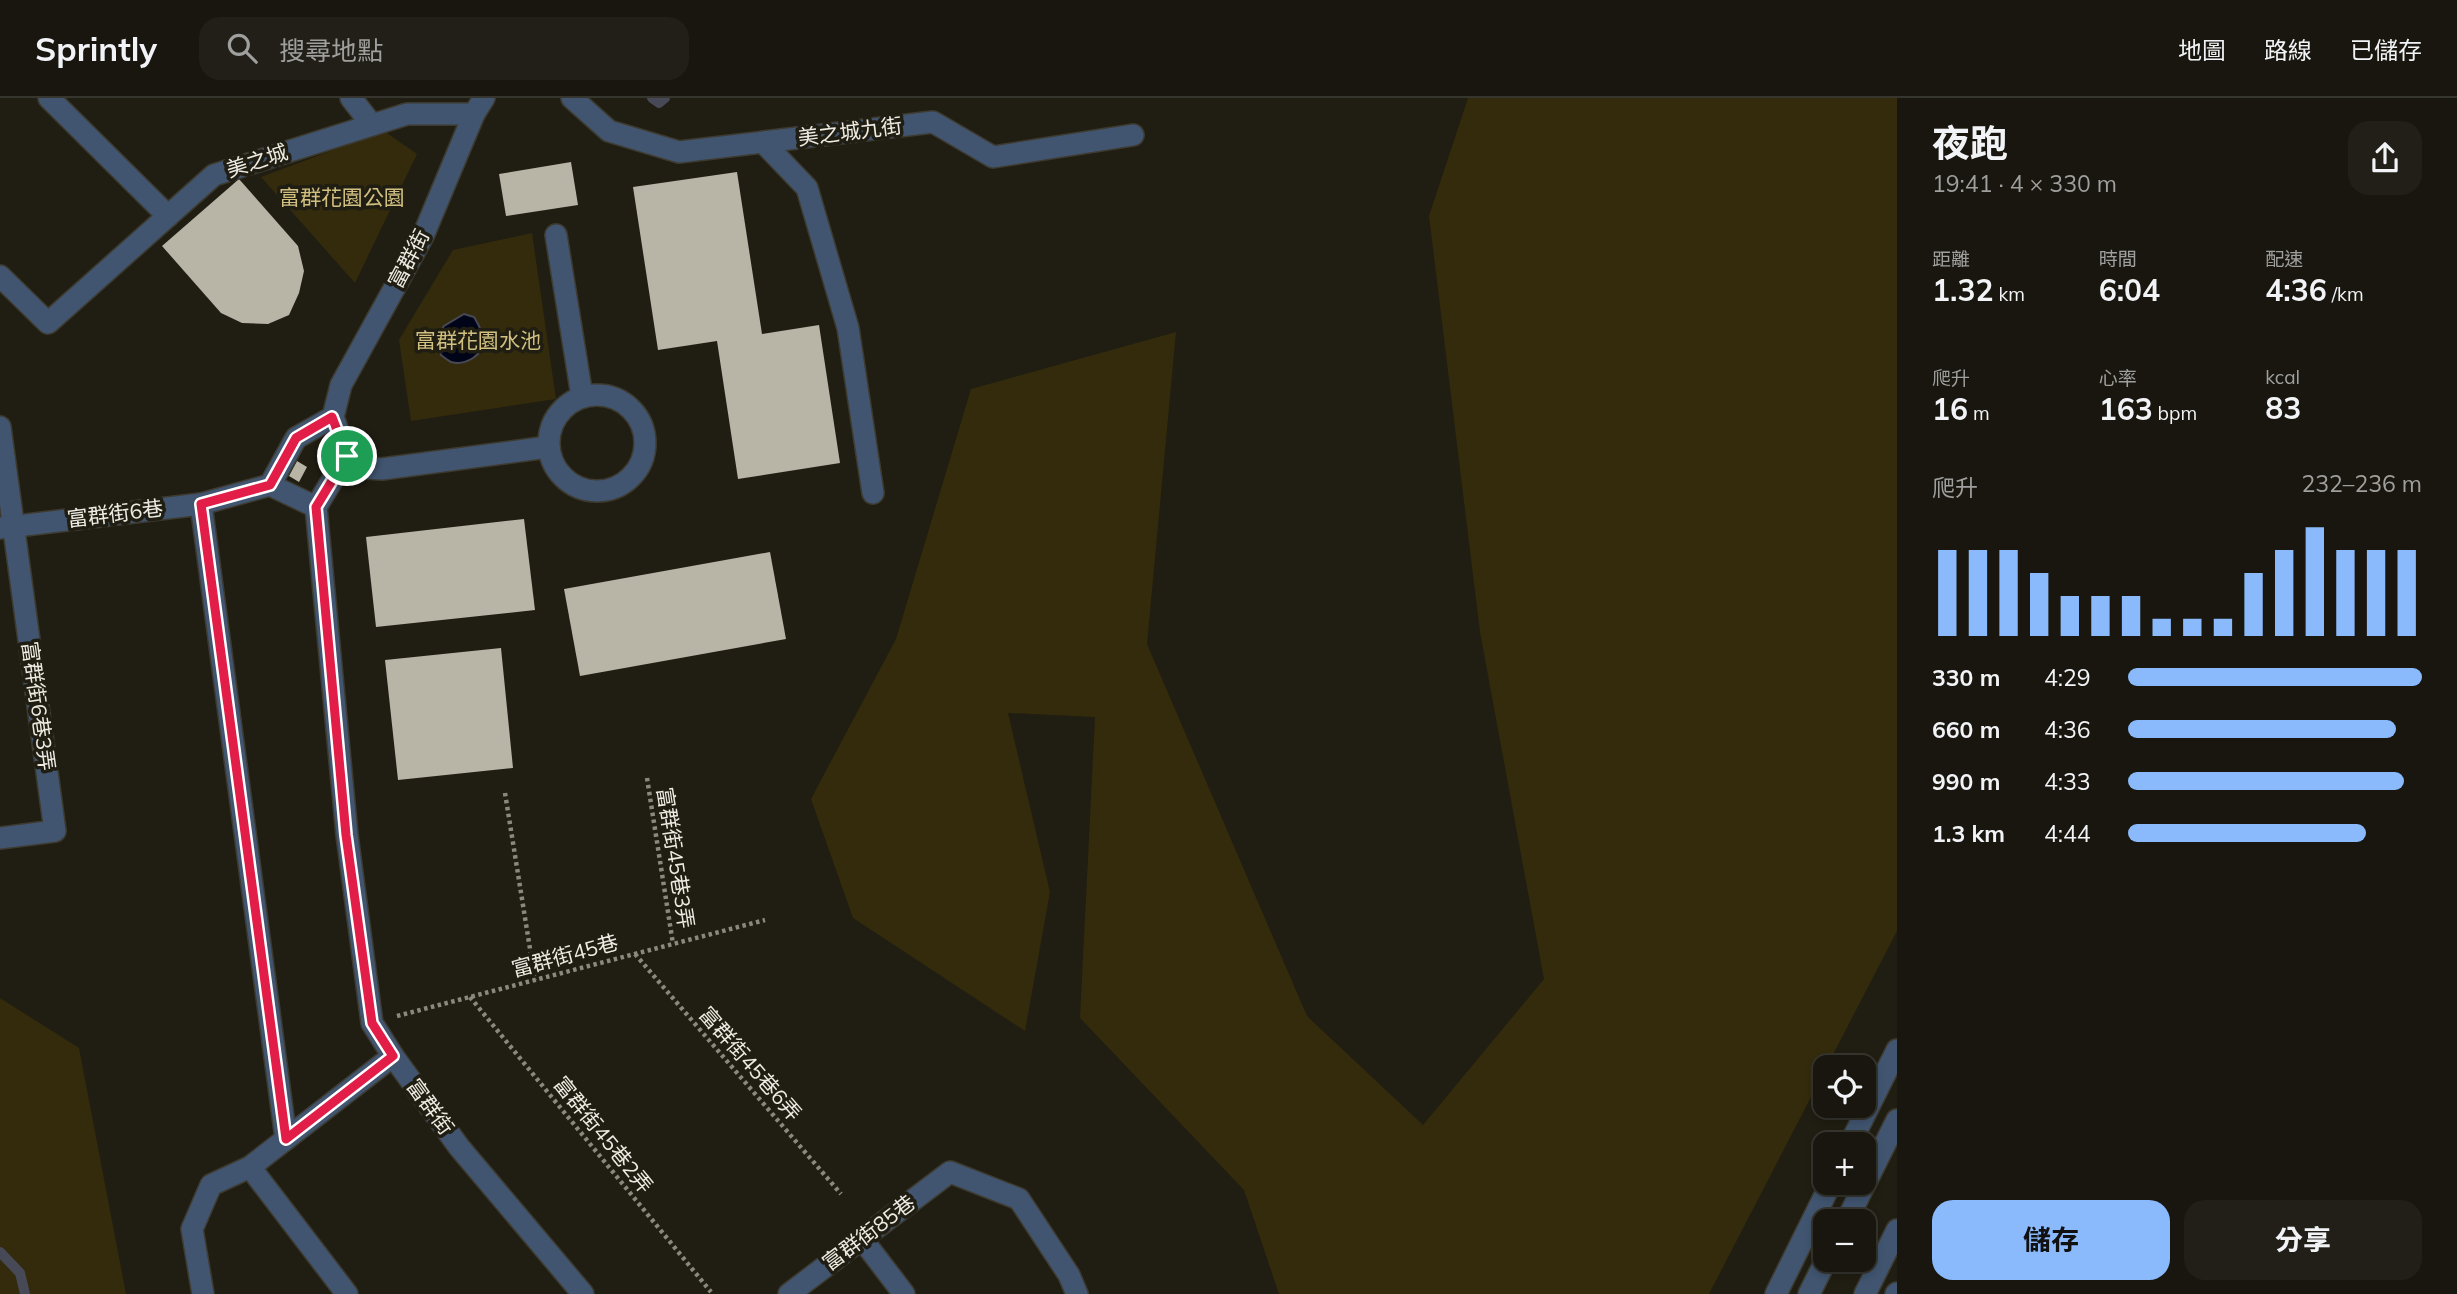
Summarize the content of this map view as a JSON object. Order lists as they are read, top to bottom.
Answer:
{
  "streets": {
    "street": [
      "美之城九街",
      "美之城",
      "富群街",
      "富群街6巷",
      "富群街6巷3弄",
      "富群街85巷"
    ],
    "path": [
      "富群街45巷3弄",
      "富群街45巷",
      "富群街45巷6弄",
      "富群街45巷2弄"
    ]
  },
  "crossings": [
    ["美之城", "富群街"],
    ["富群街", "富群街45巷"],
    ["富群街6巷", "富群街6巷3弄"],
    ["富群街45巷3弄", "富群街45巷"],
    ["富群街45巷", "富群街45巷6弄"],
    ["富群街45巷", "富群街45巷2弄"]
  ],
  "parks": ["富群花園公園", "富群花園水池"],
  "page": {
    "header": "Sprintly",
    "search": "搜尋地點",
    "nav": ["地圖", "路線", "已儲存"],
    "heading": ["夜跑", "19:41 · 4 × 330 m"],
    "stats": [
      ["距離", "1.32 km"],
      ["時間", "6:04"],
      ["配速", "4:36 /km"],
      ["爬升", "16 m"],
      ["心率", "163 bpm"],
      ["kcal", "83"]
    ],
    "chart": ["爬升", "232–236 m"],
    "list": [
      {
        "name": "330 m",
        "note": "4:29"
      },
      {
        "name": "660 m",
        "note": "4:36"
      },
      {
        "name": "990 m",
        "note": "4:33"
      },
      {
        "name": "1.3 km",
        "note": "4:44"
      }
    ],
    "map_buttons": ["+", "−"],
    "buttons": ["儲存", "分享"]
  }
}
